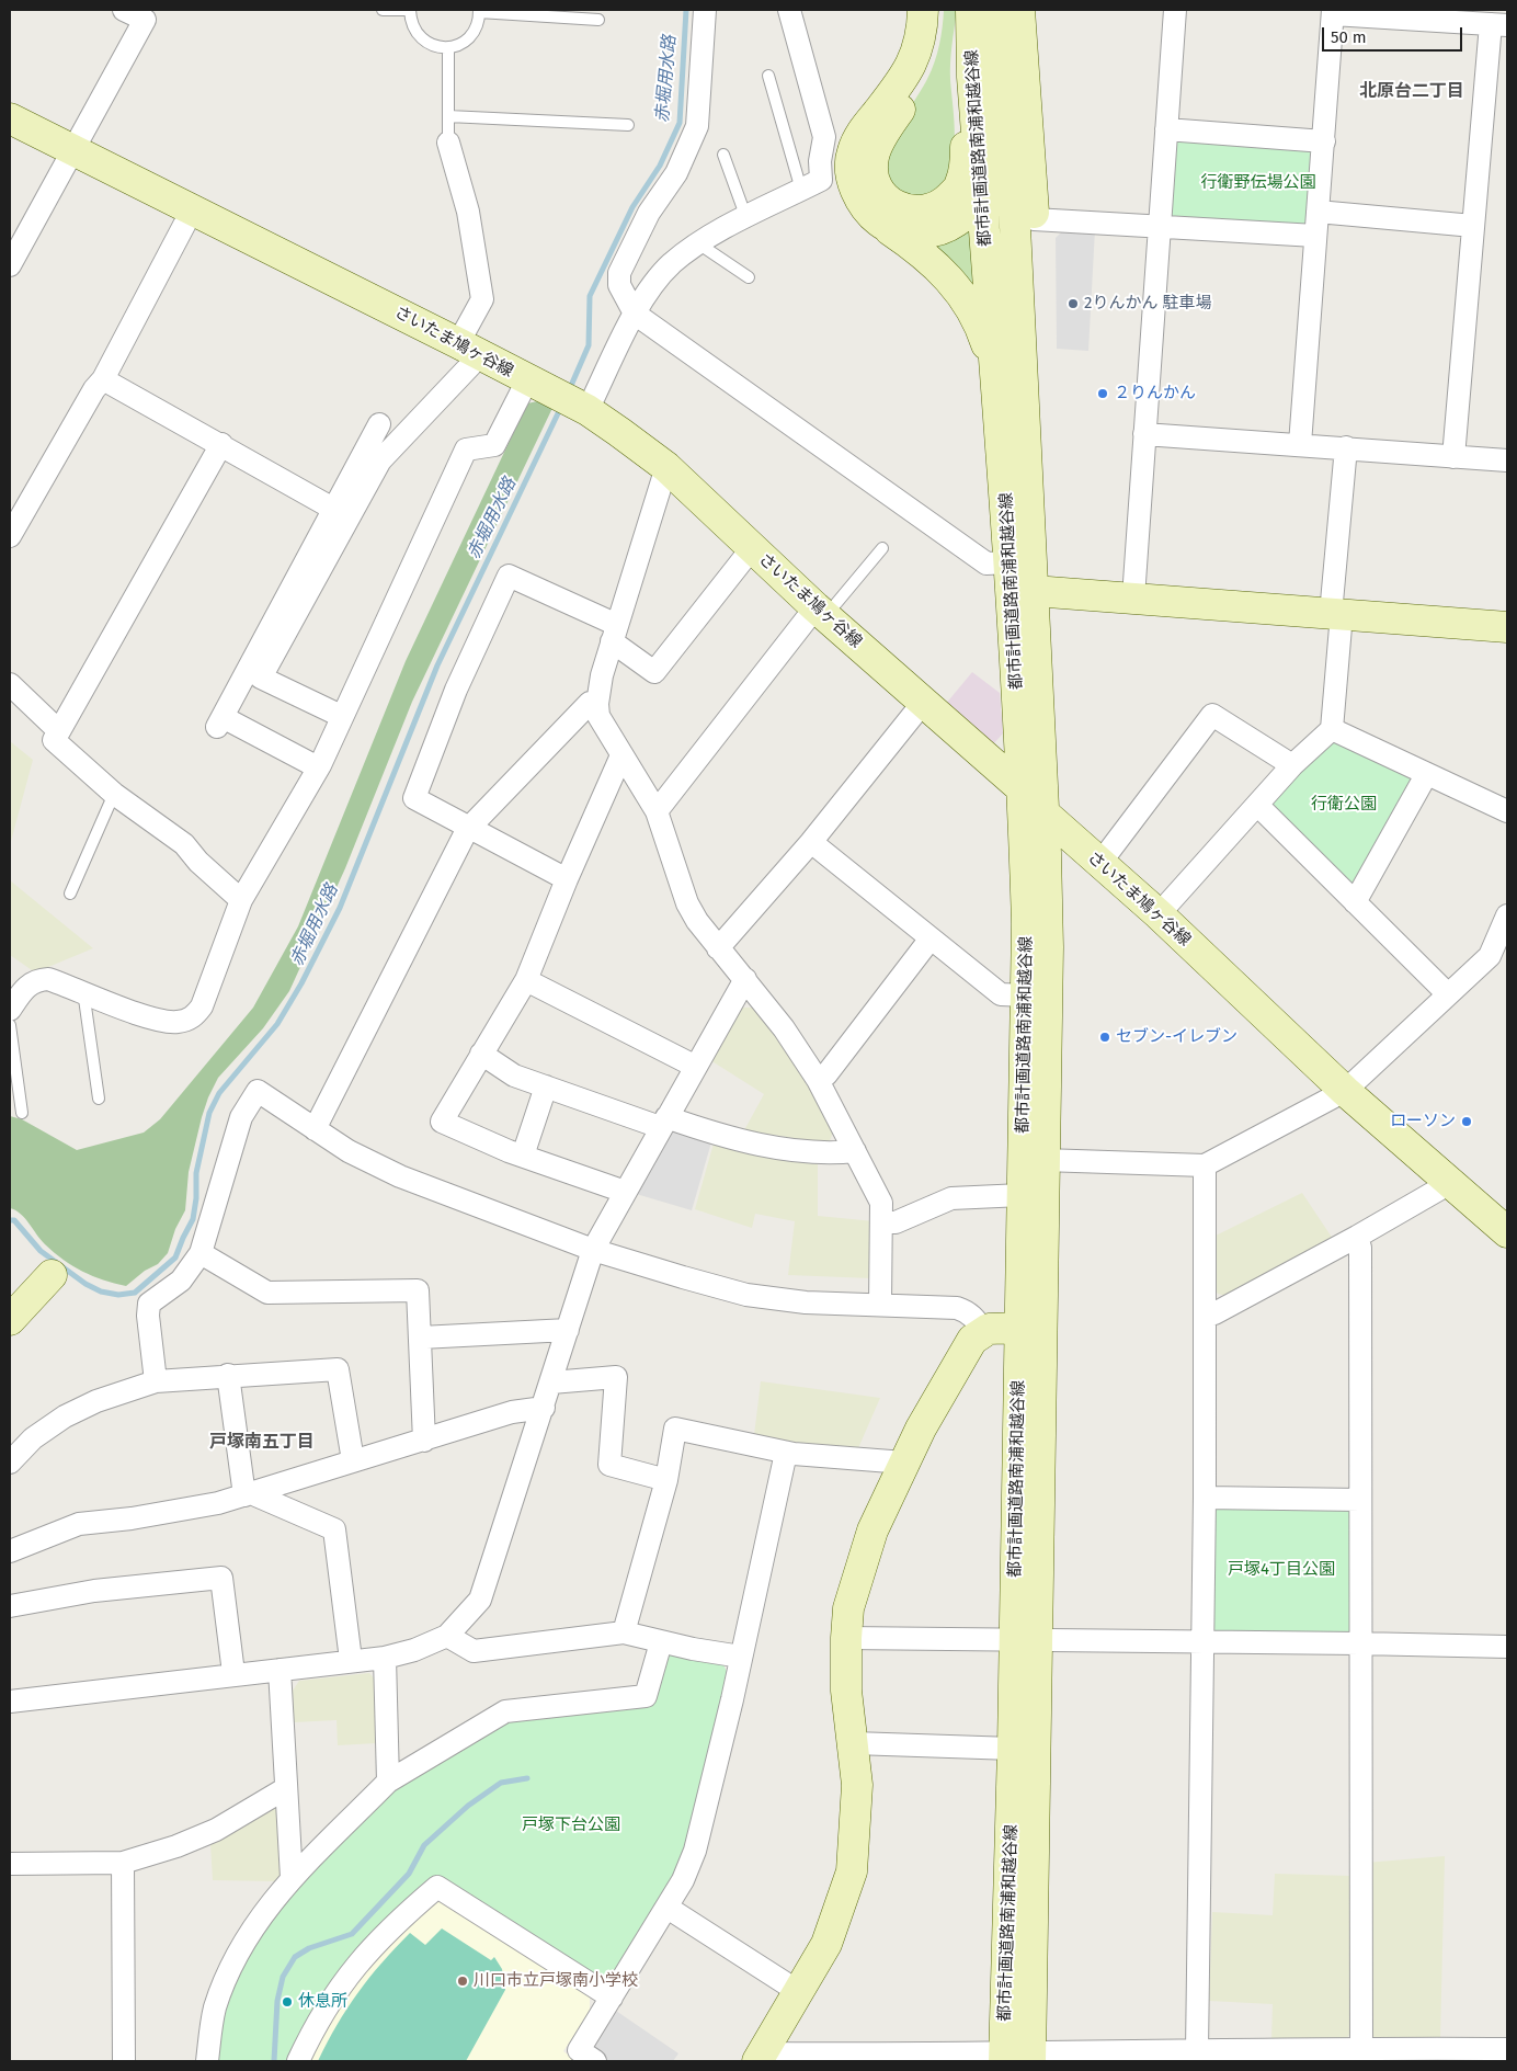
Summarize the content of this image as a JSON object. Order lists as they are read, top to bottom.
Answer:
{
  "streets": {
    "street": ["都市計画道路南浦和越谷線", "さいたま鳩ヶ谷線"]
  },
  "crossings": [
    ["都市計画道路南浦和越谷線", "さいたま鳩ヶ谷線"]
  ],
  "districts": ["北原台二丁目", "戸塚南五丁目"],
  "water": ["赤堀用水路"],
  "parks": [
    "行衛野伝場公園",
    "行衛公園",
    "戸塚4丁目公園",
    "戸塚下台公園"
  ],
  "places": [
    "2りんかん 駐車場",
    "２りんかん",
    "セブン-イレブン",
    "ローソン",
    "川口市立戸塚南小学校",
    "休息所"
  ],
  "scale_bar": "50 m"
}
